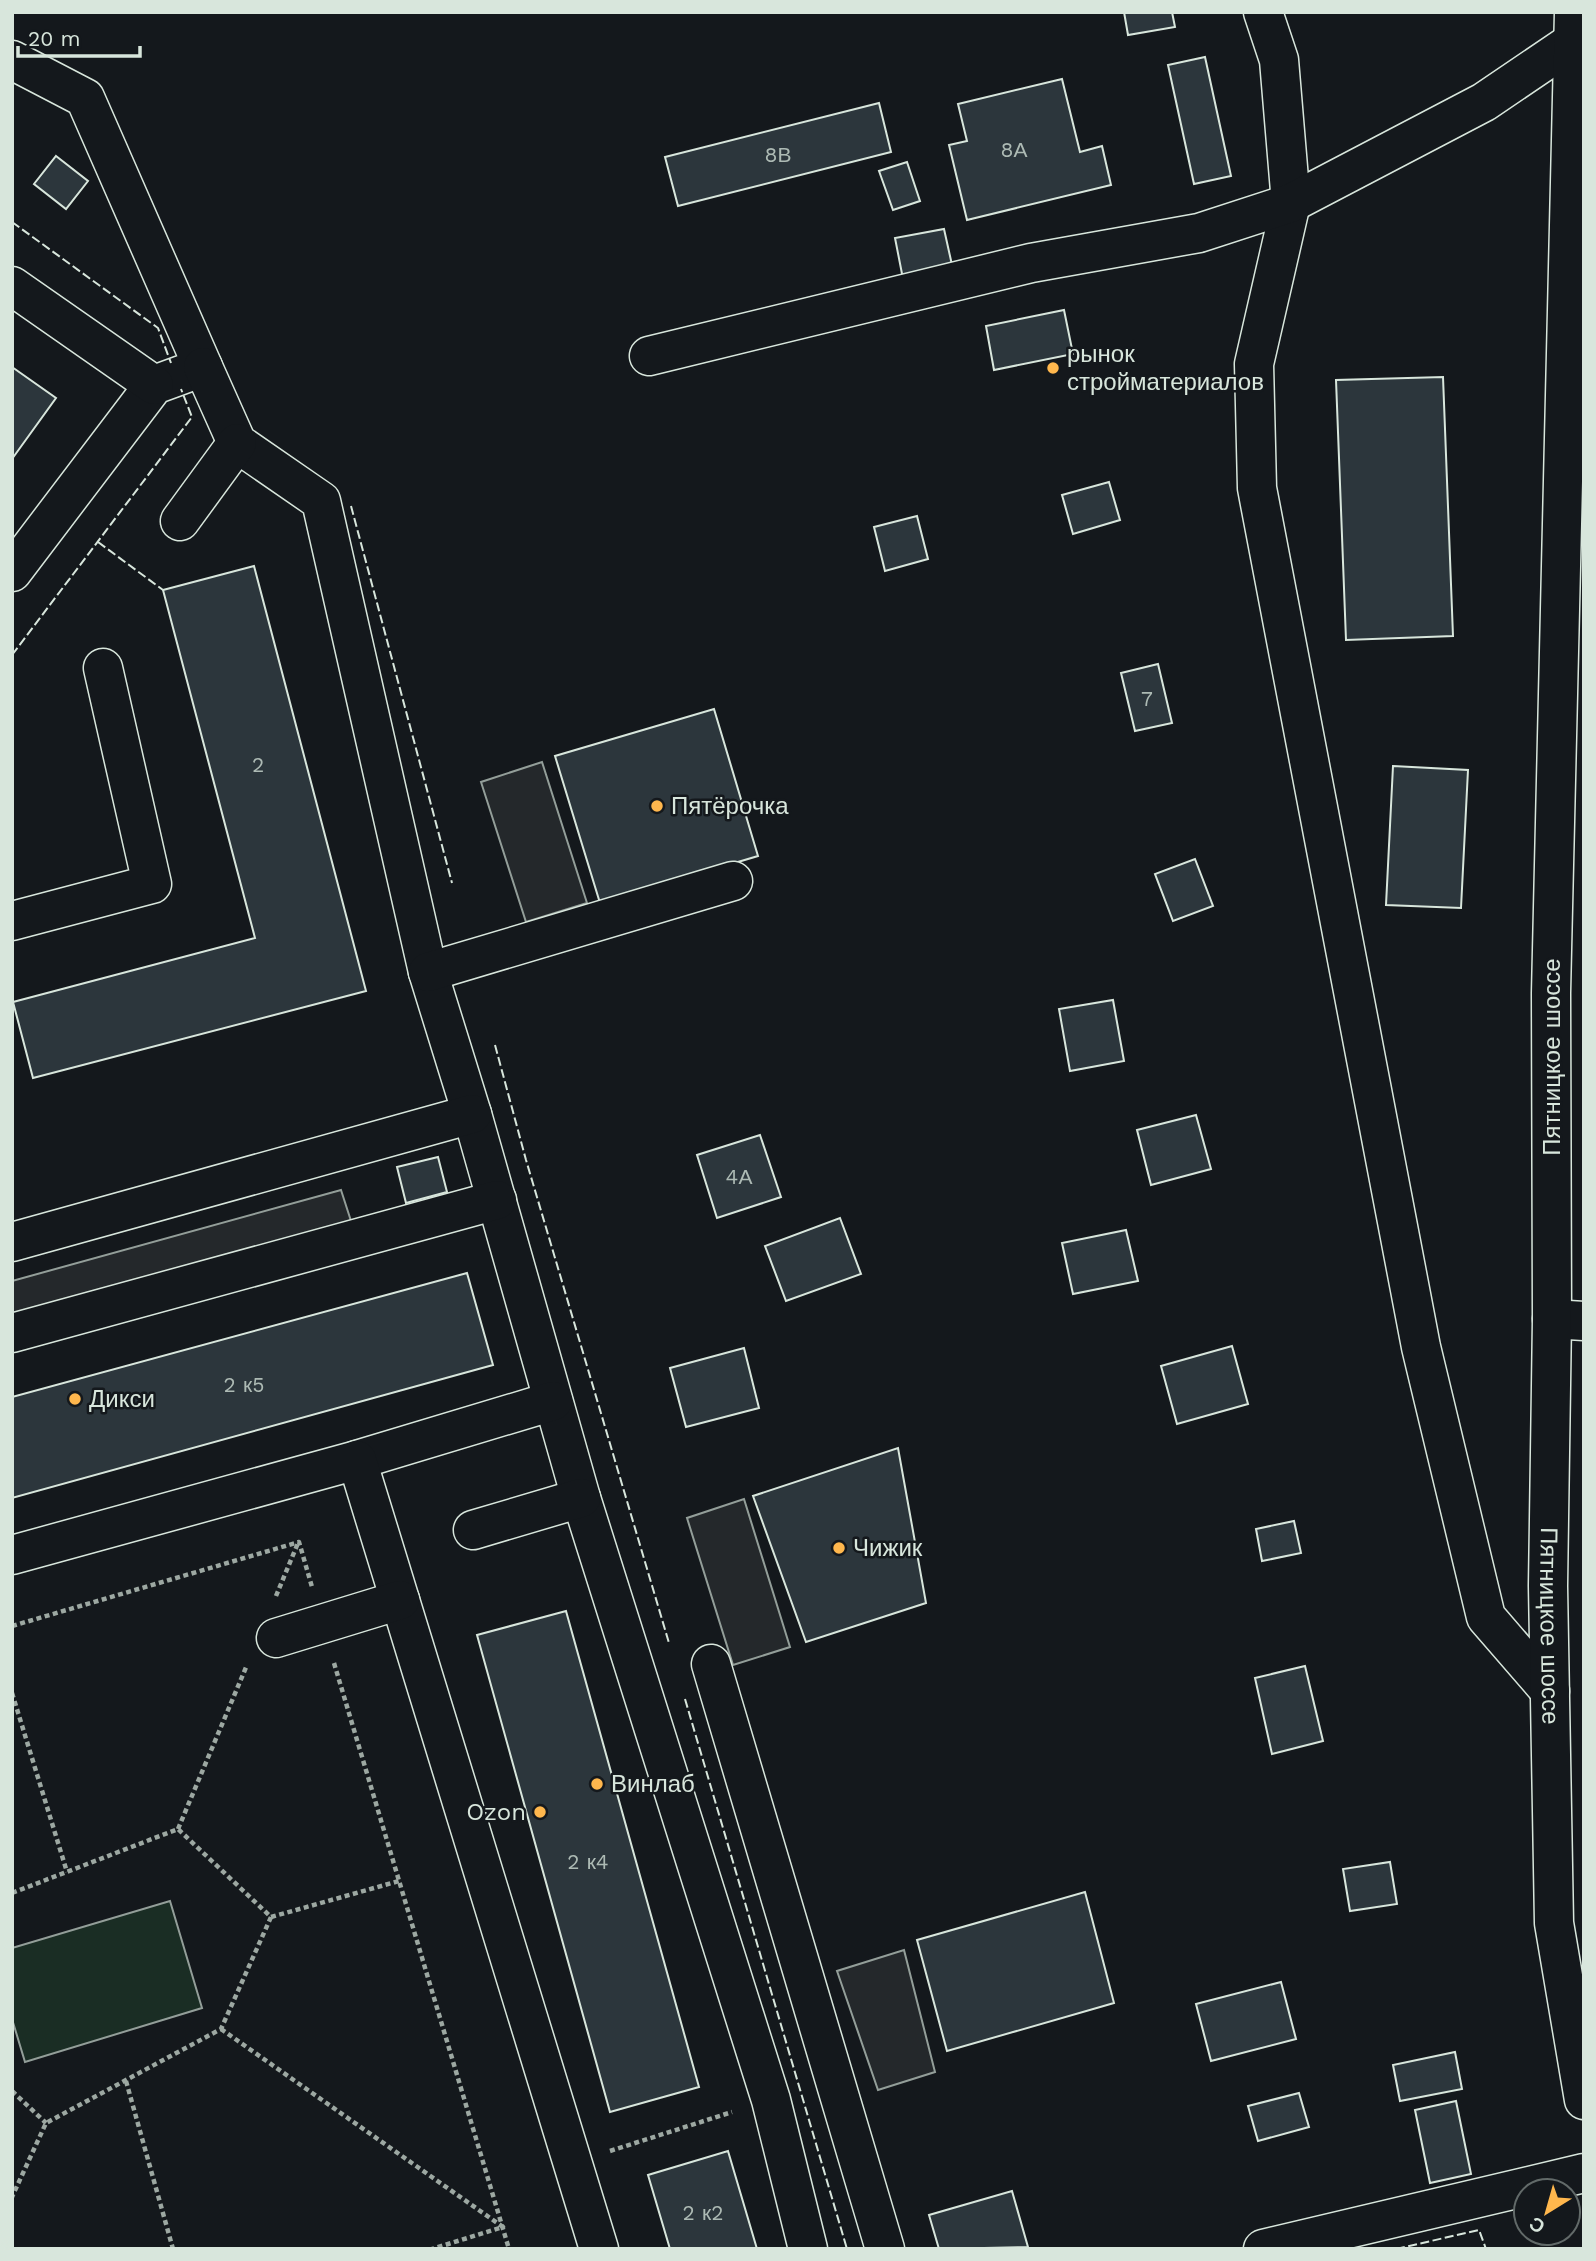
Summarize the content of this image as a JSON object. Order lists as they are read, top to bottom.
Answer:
{
  "streets": {
    "main road": ["Пятницкое шоссе"]
  },
  "places": [
    "рынок стройматериалов",
    "Пятёрочка",
    "Дикси",
    "Чижик",
    "Винлаб",
    "Ozon"
  ],
  "house_numbers": [
    "8А",
    "8В",
    "7",
    "2",
    "4А",
    "2 к5",
    "2 к4",
    "2 к2"
  ],
  "scale_bar": "20 m",
  "north": "bottom left"
}
